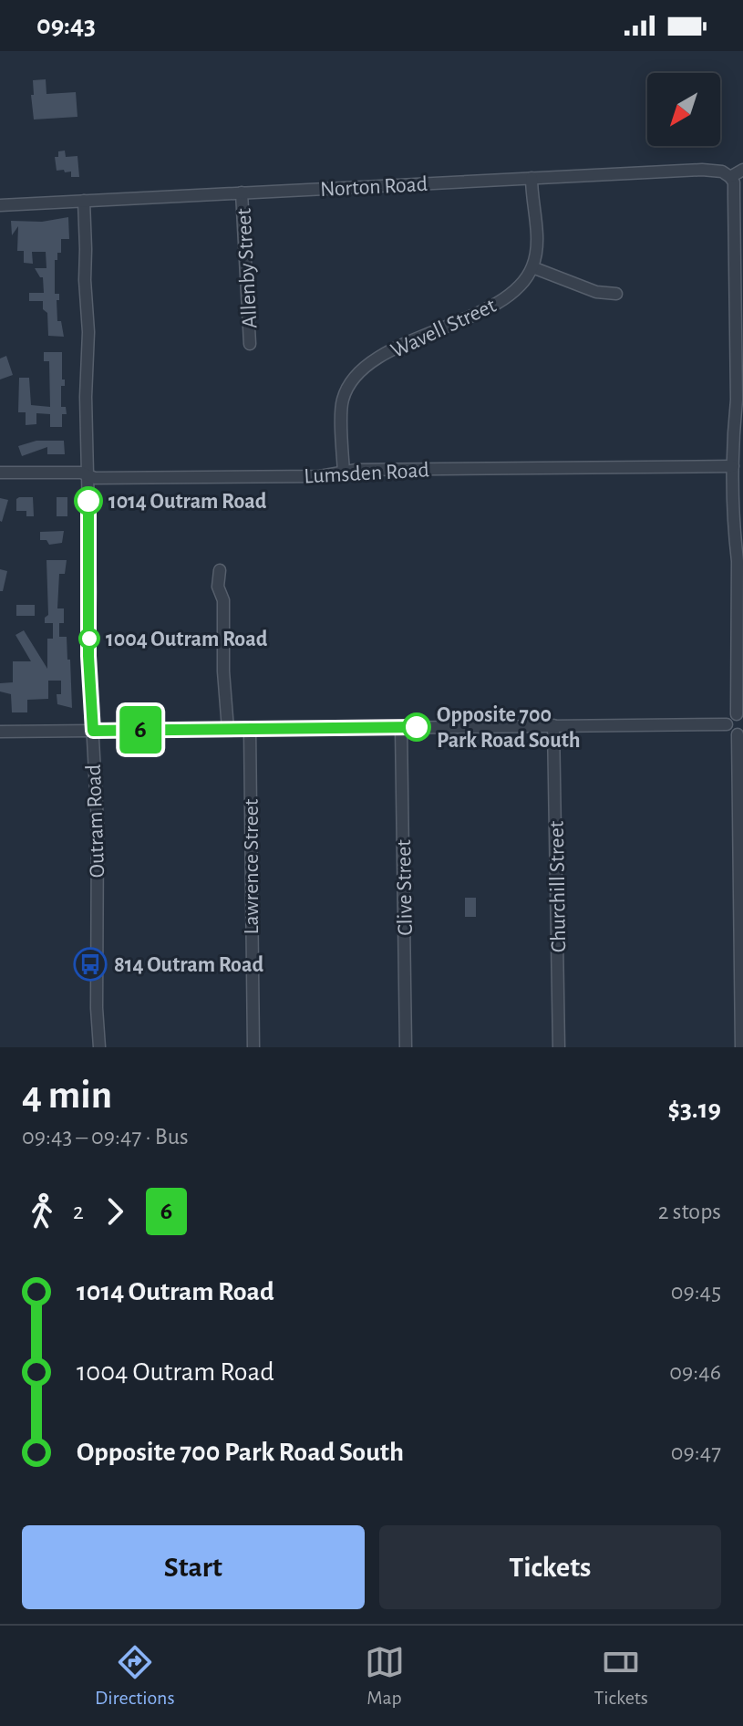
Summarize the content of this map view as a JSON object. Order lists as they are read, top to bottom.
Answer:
{
  "streets": {
    "street": [
      "Norton Road",
      "Allenby Street",
      "Wavell Street",
      "Lumsden Road",
      "Outram Road",
      "Lawrence Street",
      "Churchill Street",
      "Clive Street"
    ]
  },
  "crossings": [
    ["Norton Road", "Allenby Street"],
    ["Norton Road", "Outram Road"],
    ["Wavell Street", "Lumsden Road"],
    ["Lumsden Road", "Outram Road"]
  ],
  "places": {
    "other": ["1014 Outram Road", "1004 Outram Road", "Opposite 700 Park Road South"],
    "bus stop": ["814 Outram Road"]
  },
  "lines": ["bus line 6"],
  "north": "bottom left",
  "page": {
    "status": "09:43",
    "on_map": "6",
    "heading": ["4 min", "09:43 – 09:47 · Bus", "$3.19"],
    "legs": ["2", "6", "2 stops"],
    "list": [
      {
        "name": "1014 Outram Road",
        "value": "09:45"
      },
      {
        "name": "1004 Outram Road",
        "value": "09:46"
      },
      {
        "name": "Opposite 700 Park Road South",
        "value": "09:47"
      }
    ],
    "buttons": ["Start", "Tickets"],
    "tabs": ["Directions", "Map", "Tickets"]
  }
}
